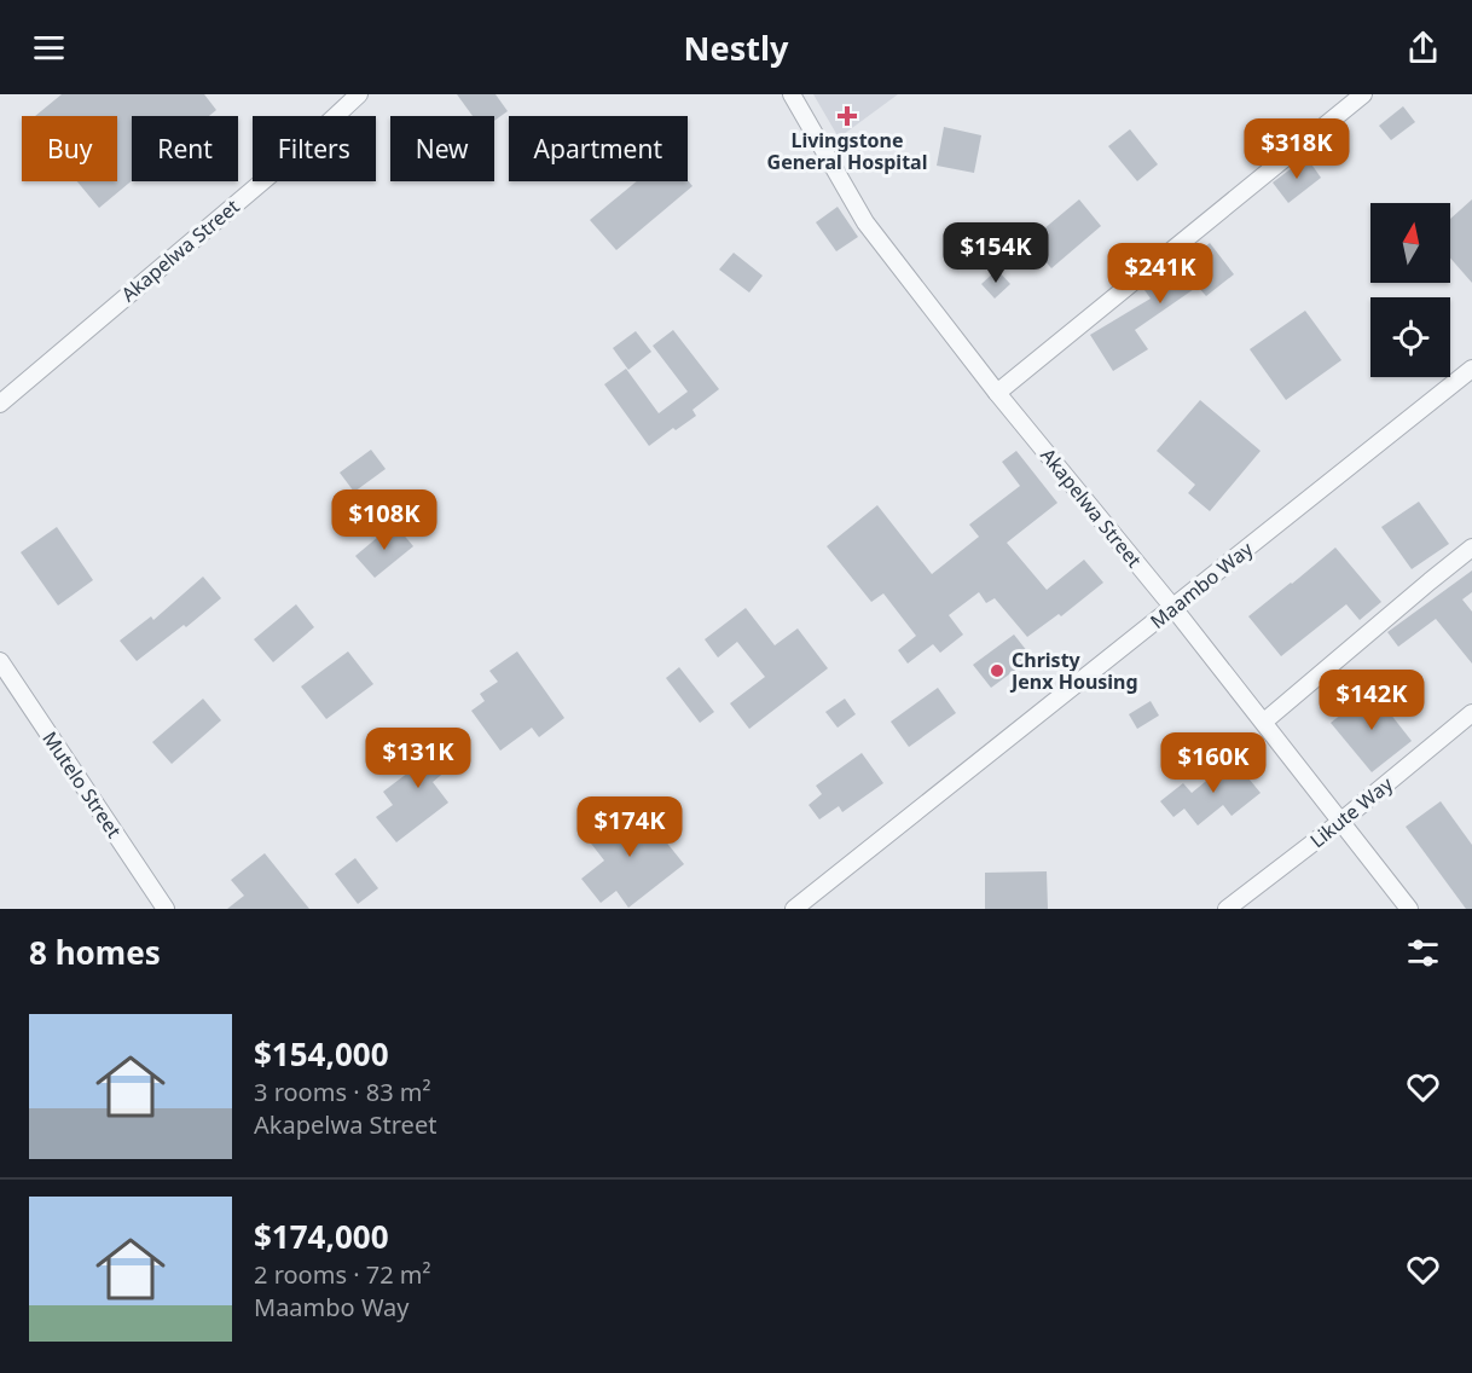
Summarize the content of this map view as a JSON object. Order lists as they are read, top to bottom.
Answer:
{
  "streets": {
    "street": [
      "Akapelwa Street",
      "Maambo Way",
      "Mutelo Street",
      "Likute Way"
    ]
  },
  "crossings": [
    ["Akapelwa Street", "Maambo Way"],
    ["Akapelwa Street", "Likute Way"]
  ],
  "places": {
    "health": ["Livingstone General Hospital"],
    "other": ["Christy Jenx Housing"]
  },
  "north": "top",
  "page": {
    "header": "Nestly",
    "chip": [
      "Buy",
      "Rent",
      "Filters",
      "New",
      "Apartment"
    ],
    "price": [
      "$318K",
      "$154K",
      "$241K",
      "$108K",
      "$142K",
      "$131K",
      "$160K",
      "$174K"
    ],
    "heading": "8 homes",
    "list": [
      {
        "name": "$154,000",
        "note": "3 rooms · 83 m² · Akapelwa Street"
      },
      {
        "name": "$174,000",
        "note": "2 rooms · 72 m² · Maambo Way"
      }
    ]
  }
}
